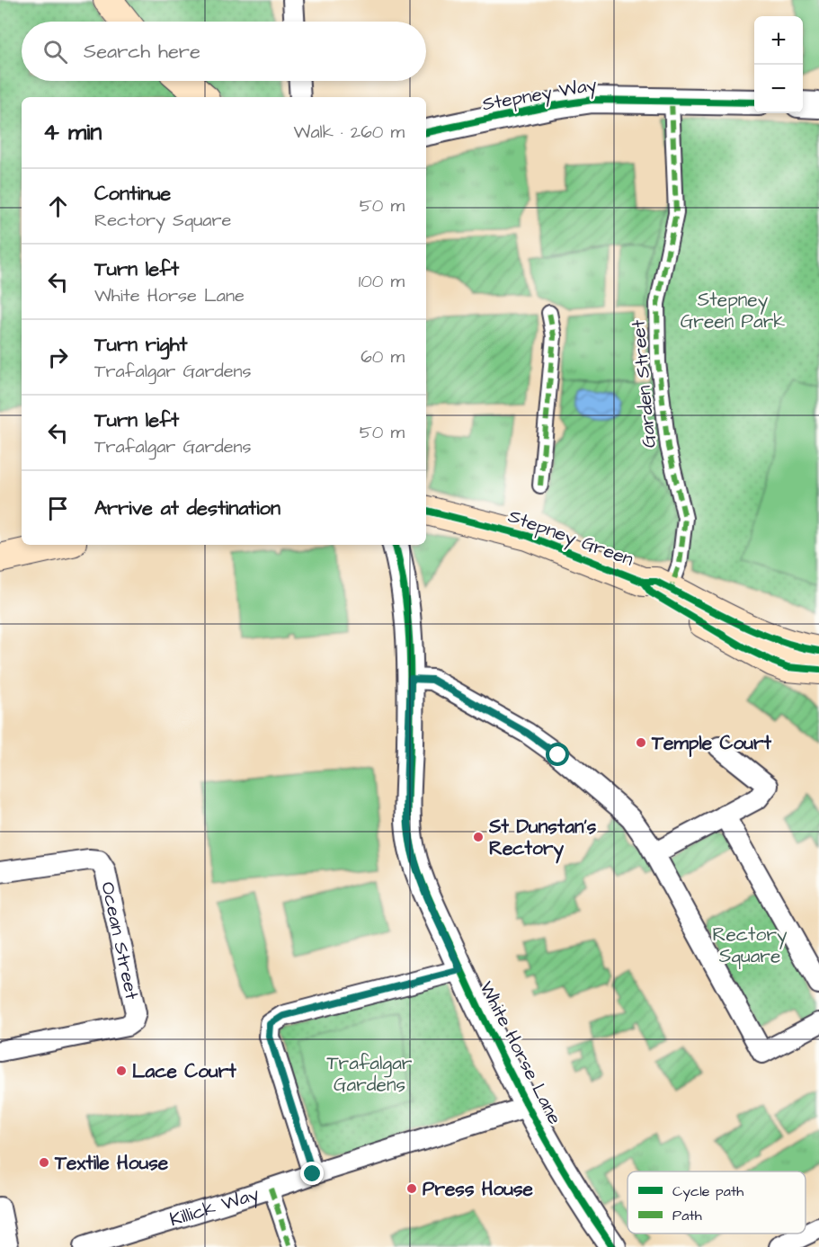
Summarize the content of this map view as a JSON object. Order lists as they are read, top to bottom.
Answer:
{
  "streets": {
    "main road": ["Stepney Green"],
    "street": [
      "Stepney Way",
      "Garden Street",
      "Ocean Street",
      "White Horse Lane",
      "Killick Way"
    ]
  },
  "crossings": [
    ["Stepney Way", "Garden Street"],
    ["Garden Street", "Stepney Green"]
  ],
  "parks": ["Stepney Green Park", "Rectory Square", "Trafalgar Gardens"],
  "places": [
    "Temple Court",
    "St Dunstan's Rectory",
    "Lace Court",
    "Textile House",
    "Press House"
  ],
  "legend": ["Cycle path", "Path"],
  "page": {
    "map_buttons": ["+", "−"],
    "search": "Search here",
    "heading": ["4 min", "Walk · 260 m"],
    "list": [
      ["Continue", "Rectory Square", "50 m"],
      ["Turn left", "White Horse Lane", "100 m"],
      ["Turn right", "Trafalgar Gardens", "60 m"],
      ["Turn left", "Trafalgar Gardens", "50 m"],
      "Arrive at destination"
    ]
  }
}
